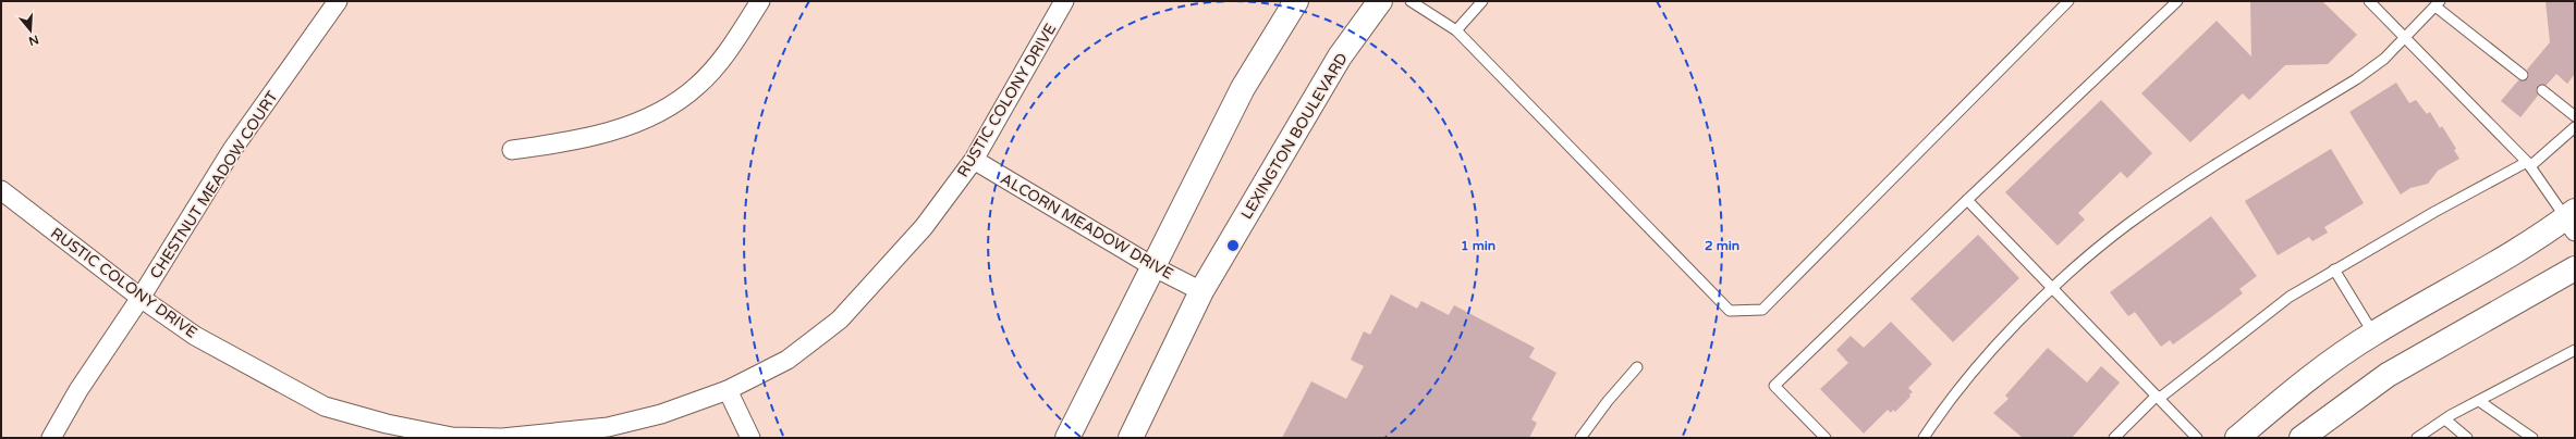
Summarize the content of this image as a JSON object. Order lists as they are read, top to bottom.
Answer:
{
  "streets": {
    "main road": ["LEXINGTON BOULEVARD"],
    "street": ["RUSTIC COLONY DRIVE", "CHESTNUT MEADOW COURT", "ALCORN MEADOW DRIVE"]
  },
  "crossings": [
    ["RUSTIC COLONY DRIVE", "CHESTNUT MEADOW COURT"],
    ["RUSTIC COLONY DRIVE", "ALCORN MEADOW DRIVE"],
    ["LEXINGTON BOULEVARD", "ALCORN MEADOW DRIVE"]
  ],
  "north": "bottom",
  "rings": ["1 min", "2 min"]
}
